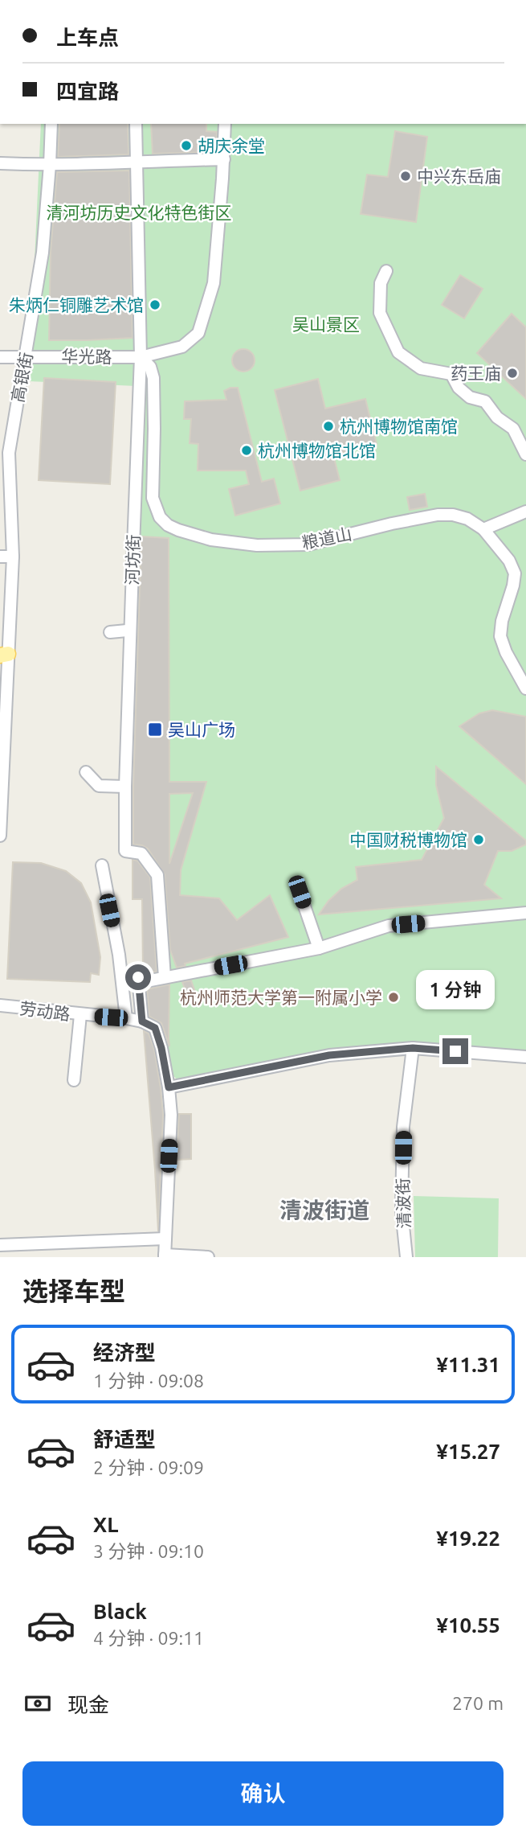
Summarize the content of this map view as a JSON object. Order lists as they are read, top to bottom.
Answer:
{
  "streets": {
    "street": [
      "华光路",
      "高银街",
      "粮道山",
      "河坊街",
      "劳动路",
      "清波街"
    ]
  },
  "crossings": [
    ["华光路", "高银街"],
    ["华光路", "粮道山"],
    ["华光路", "河坊街"],
    ["粮道山", "河坊街"]
  ],
  "districts": ["清波街道"],
  "parks": ["清河坊历史文化特色街区", "吴山景区"],
  "places": {
    "other": [
      "胡庆余堂",
      "中兴东岳庙",
      "朱炳仁铜雕艺术馆",
      "药王庙",
      "杭州博物馆南馆",
      "杭州博物馆北馆",
      "中国财税博物馆",
      "杭州师范大学第一附属小学"
    ],
    "transit": ["吴山广场"]
  },
  "page": {
    "banner": ["上车点", "四宜路"],
    "bubble": "1 分钟",
    "heading": "选择车型",
    "list": [
      {
        "name": "经济型",
        "note": "1 分钟 · 09:08",
        "value": "¥11.31"
      },
      {
        "name": "舒适型",
        "note": "2 分钟 · 09:09",
        "value": "¥15.27"
      },
      {
        "name": "XL",
        "note": "3 分钟 · 09:10",
        "value": "¥19.22"
      },
      {
        "name": "Black",
        "note": "4 分钟 · 09:11",
        "value": "¥10.55"
      }
    ],
    "pay": ["现金", "270 m"],
    "buttons": "确认"
  }
}
